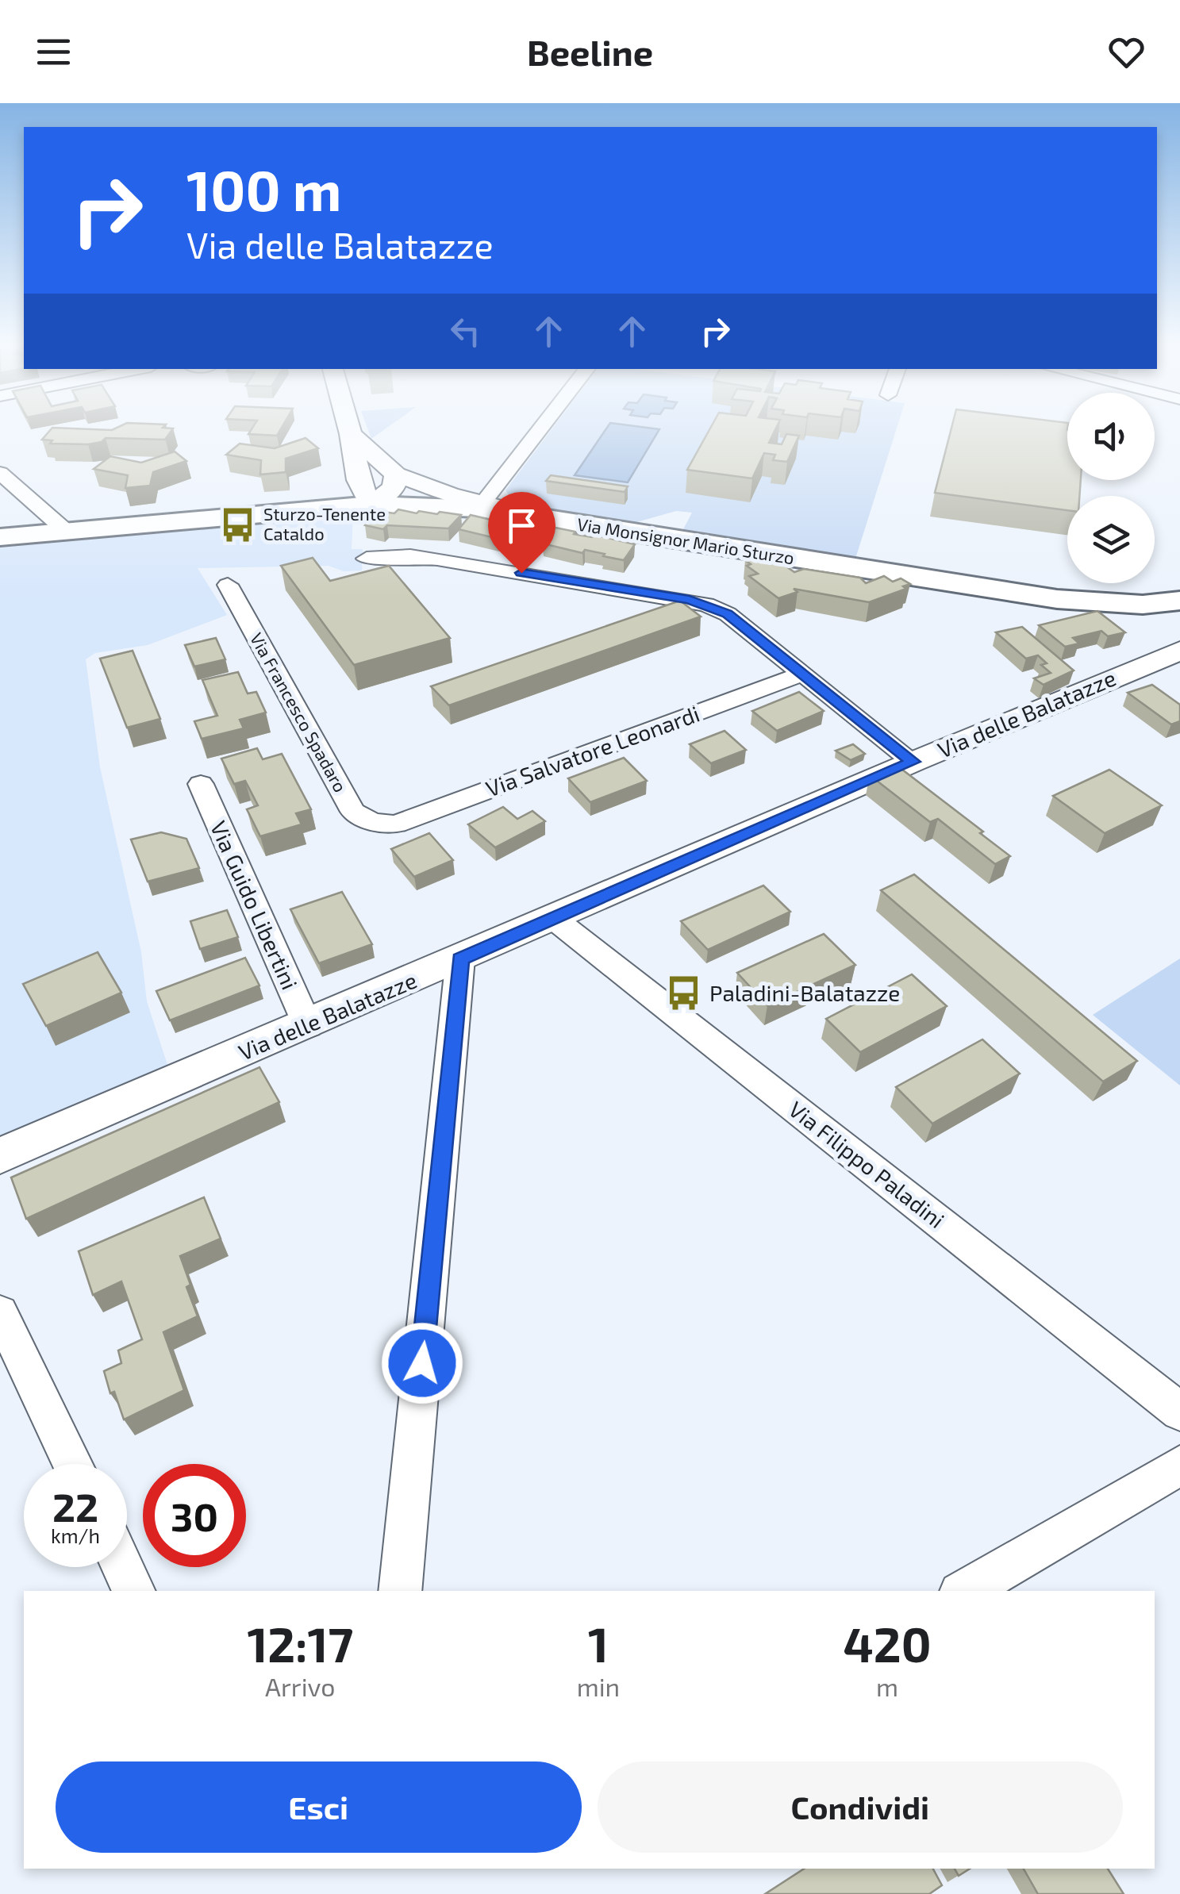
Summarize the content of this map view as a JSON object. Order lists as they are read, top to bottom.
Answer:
{
  "streets": {
    "main road": ["Via Monsignor Mario Sturzo"],
    "street": [
      "Via Francesco Spadaro",
      "Via delle Balatazze",
      "Via Salvatore Leonardi",
      "Via Guido Libertini",
      "Via Filippo Paladini"
    ]
  },
  "crossings": [
    ["Via Francesco Spadaro", "Via Salvatore Leonardi"],
    ["Via delle Balatazze", "Via Guido Libertini"],
    ["Via delle Balatazze", "Via Filippo Paladini"]
  ],
  "places": {
    "bus stop": ["Sturzo-Tenente Cataldo", "Paladini-Balatazze"]
  },
  "page": {
    "header": "Beeline",
    "turn": ["100 m", "Via delle Balatazze"],
    "speed": "22 km/h",
    "limit": "30",
    "eta": [
      "12:17",
      "Arrivo",
      "1",
      "min",
      "420",
      "m"
    ],
    "buttons": ["Esci", "Condividi"]
  }
}
